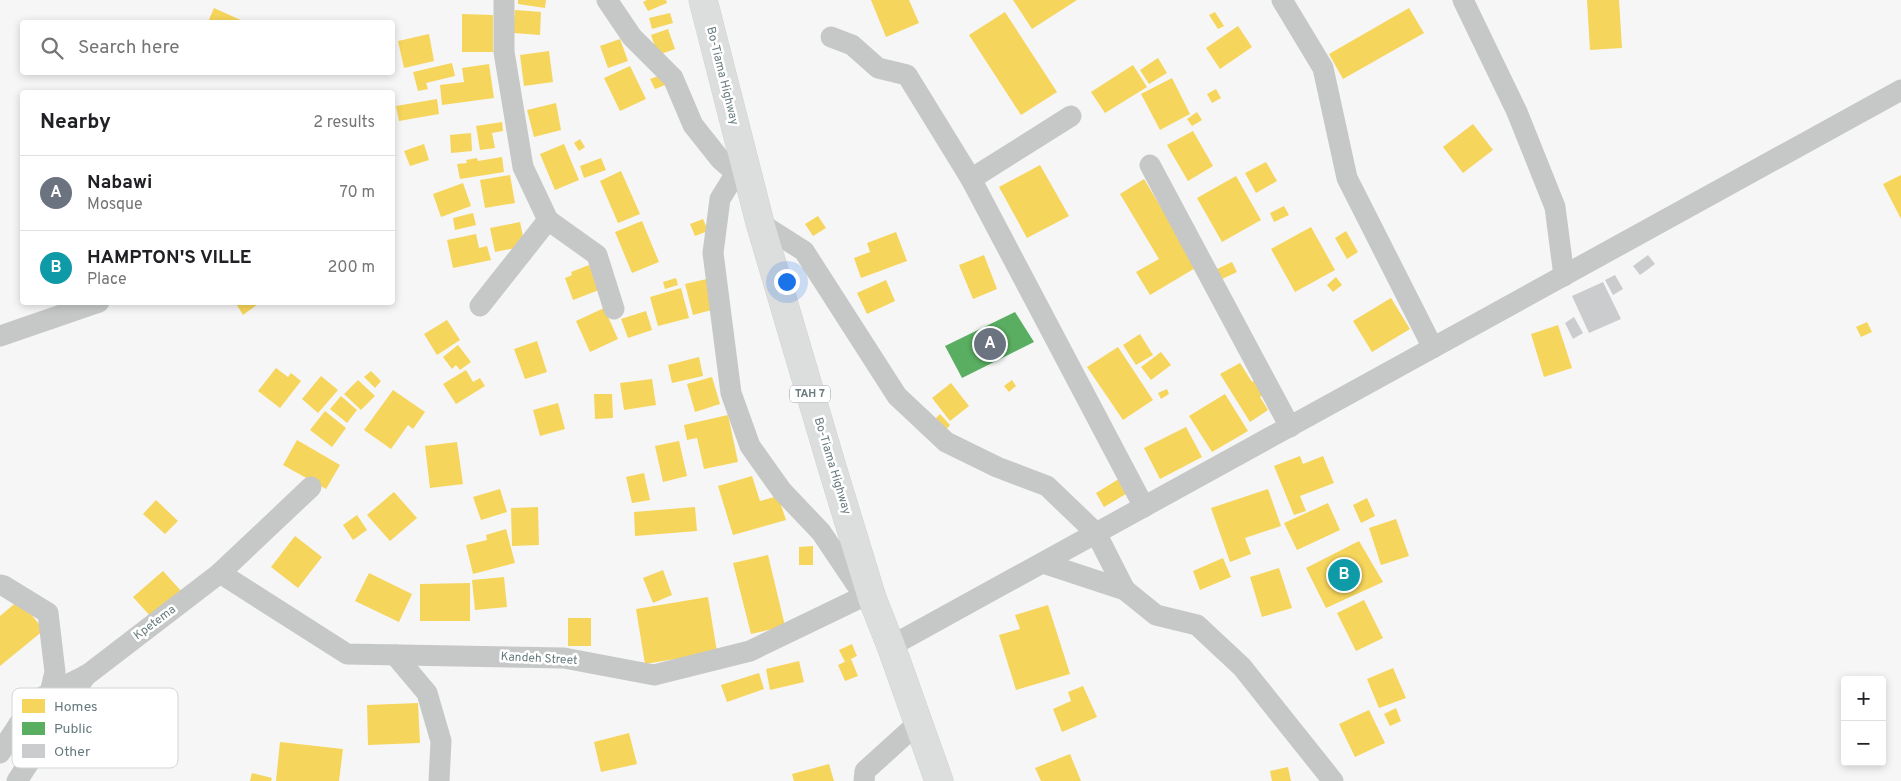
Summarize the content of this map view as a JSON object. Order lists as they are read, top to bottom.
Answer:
{
  "streets": {
    "highway": ["Bo-Tiama Highway", "TAH 7"],
    "street": ["Kpetema", "Kandeh Street"]
  },
  "crossings": [
    ["Bo-Tiama Highway", "Kandeh Street"],
    ["Kpetema", "Kandeh Street"]
  ],
  "legend": ["Homes", "Public", "Other"],
  "page": {
    "search": "Search here",
    "heading": ["Nearby", "2 results"],
    "list": [
      {
        "mark": "A",
        "name": "Nabawi",
        "note": "Mosque",
        "value": "70 m"
      },
      {
        "mark": "B",
        "name": "HAMPTON'S VILLE",
        "note": "Place",
        "value": "200 m"
      }
    ],
    "pins": ["A", "B"],
    "map_buttons": ["+", "−"]
  }
}
